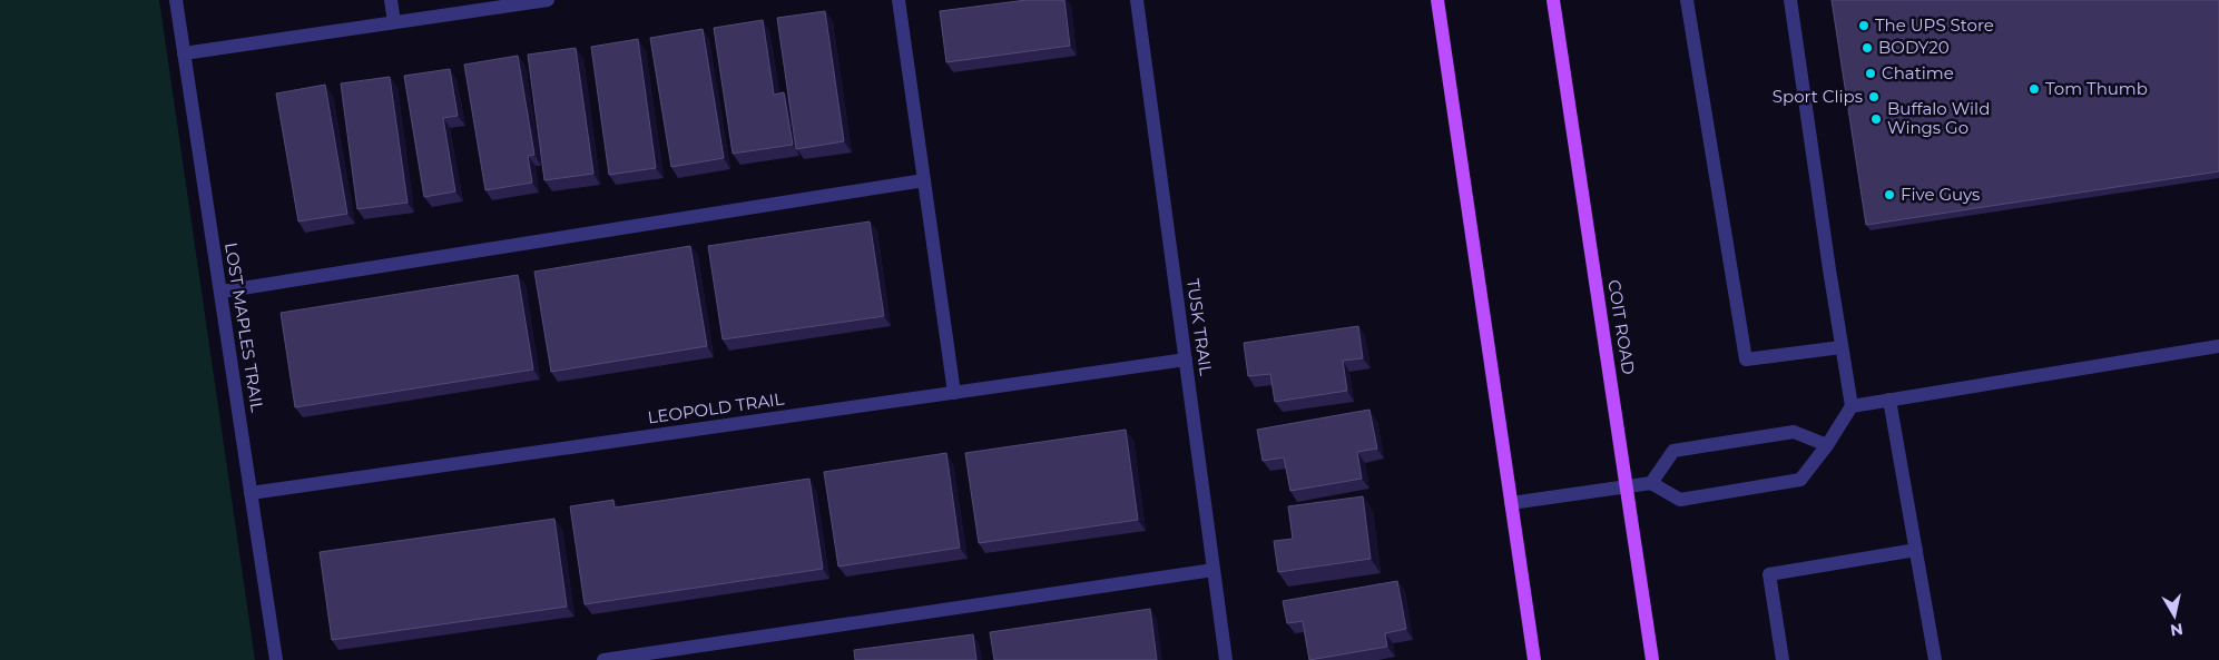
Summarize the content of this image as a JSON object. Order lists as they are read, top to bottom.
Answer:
{
  "streets": {
    "main road": ["COIT ROAD"],
    "street": ["LOST MAPLES TRAIL", "TUSK TRAIL", "LEOPOLD TRAIL"]
  },
  "crossings": [
    ["LOST MAPLES TRAIL", "LEOPOLD TRAIL"],
    ["TUSK TRAIL", "LEOPOLD TRAIL"]
  ],
  "places": [
    "The UPS Store",
    "BODY20",
    "Chatime",
    "Tom Thumb",
    "Sport Clips",
    "Buffalo Wild Wings Go",
    "Five Guys"
  ],
  "north": "bottom"
}
